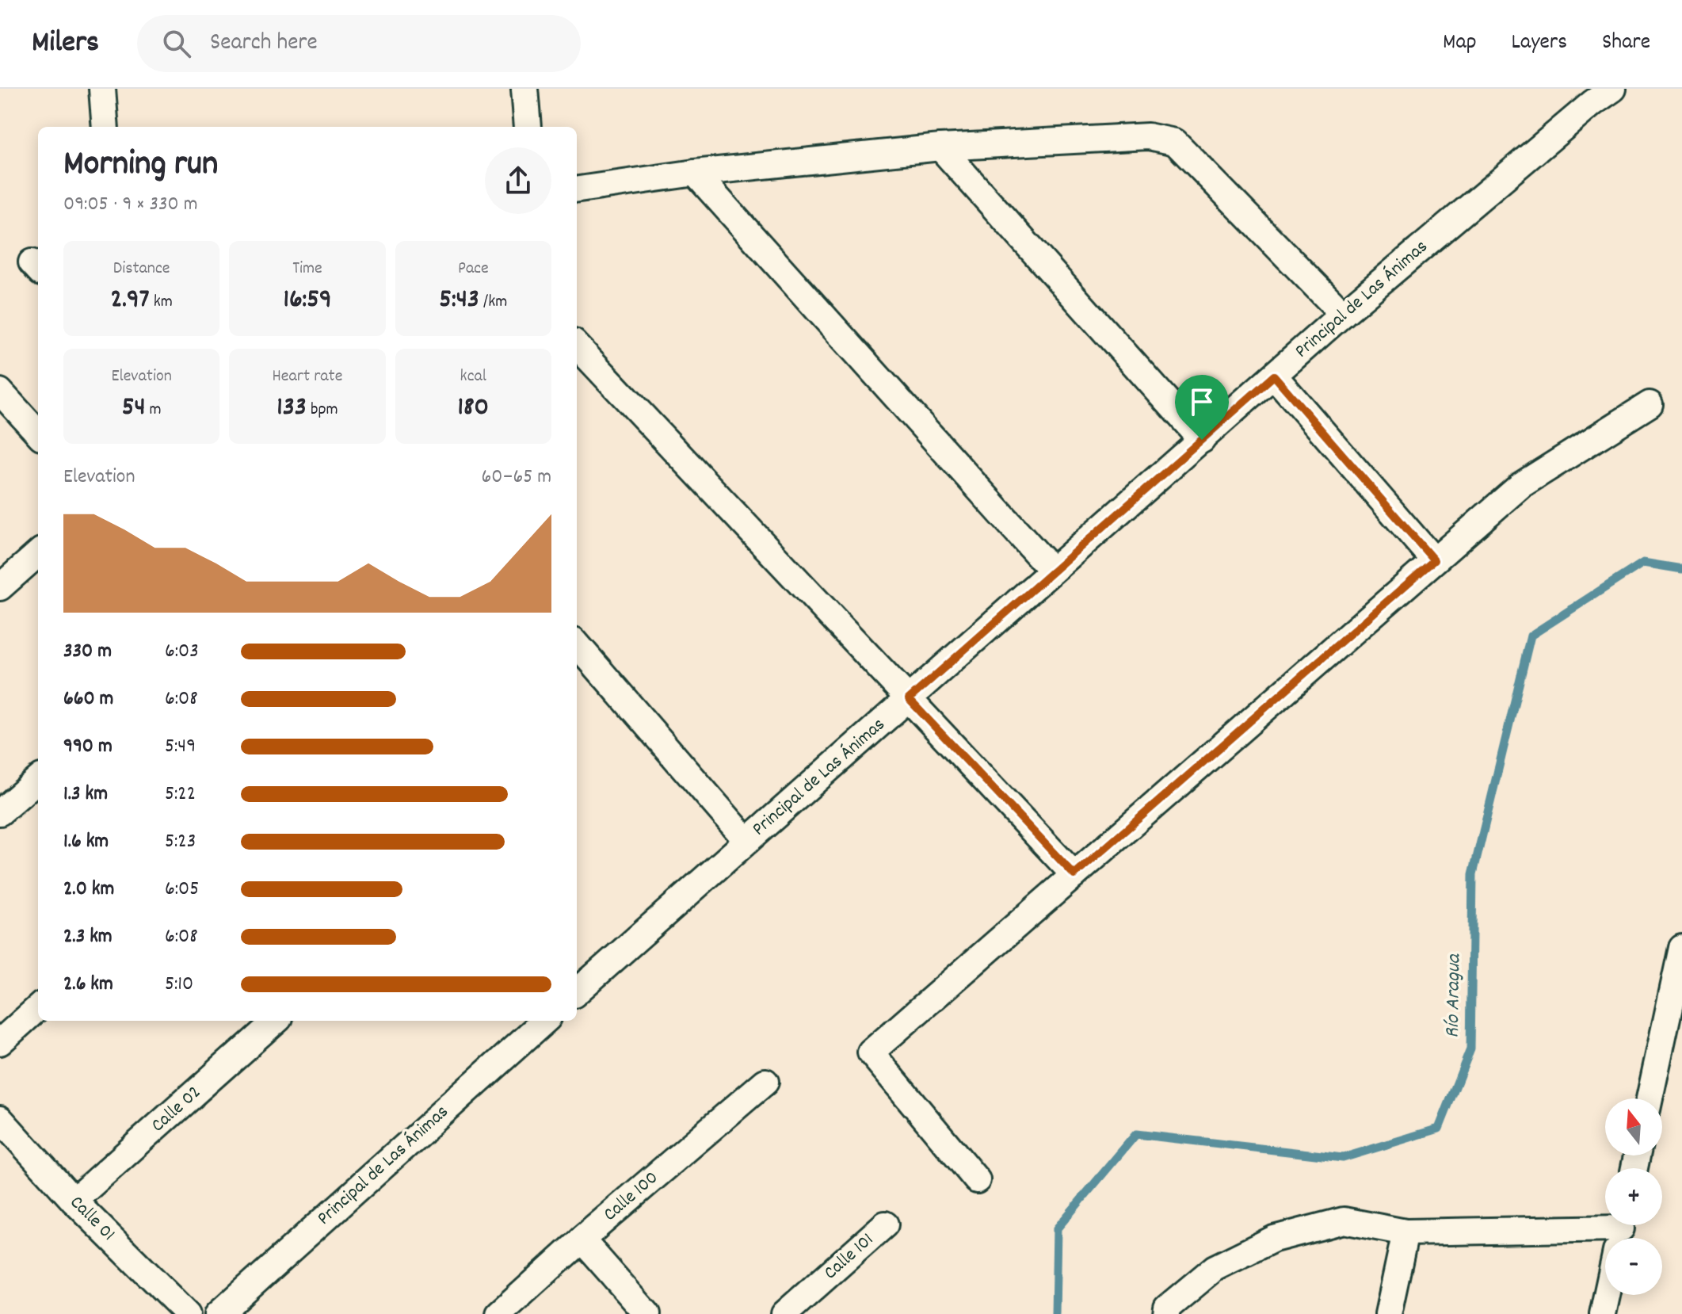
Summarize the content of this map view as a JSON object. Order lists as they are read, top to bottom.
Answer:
{
  "streets": {
    "street": [
      "Principal de Las Ánimas",
      "Calle 02",
      "Calle 100",
      "Calle 01",
      "Calle 101"
    ]
  },
  "crossings": [
    ["Calle 02", "Calle 01"]
  ],
  "water": ["Río Aragua"],
  "north": "top",
  "page": {
    "header": "Milers",
    "search": "Search here",
    "nav": ["Map", "Layers", "Share"],
    "heading": ["Morning run", "09:05 · 9 × 330 m"],
    "stats": [
      ["Distance", "2.97 km"],
      ["Time", "16:59"],
      ["Pace", "5:43 /km"],
      ["Elevation", "54 m"],
      ["Heart rate", "133 bpm"],
      ["kcal", "180"]
    ],
    "chart": ["Elevation", "60–65 m"],
    "list": [
      {
        "name": "330 m",
        "note": "6:03"
      },
      {
        "name": "660 m",
        "note": "6:08"
      },
      {
        "name": "990 m",
        "note": "5:49"
      },
      {
        "name": "1.3 km",
        "note": "5:22"
      },
      {
        "name": "1.6 km",
        "note": "5:23"
      },
      {
        "name": "2.0 km",
        "note": "6:05"
      },
      {
        "name": "2.3 km",
        "note": "6:08"
      },
      {
        "name": "2.6 km",
        "note": "5:10"
      }
    ],
    "map_buttons": ["+", "−"]
  }
}
